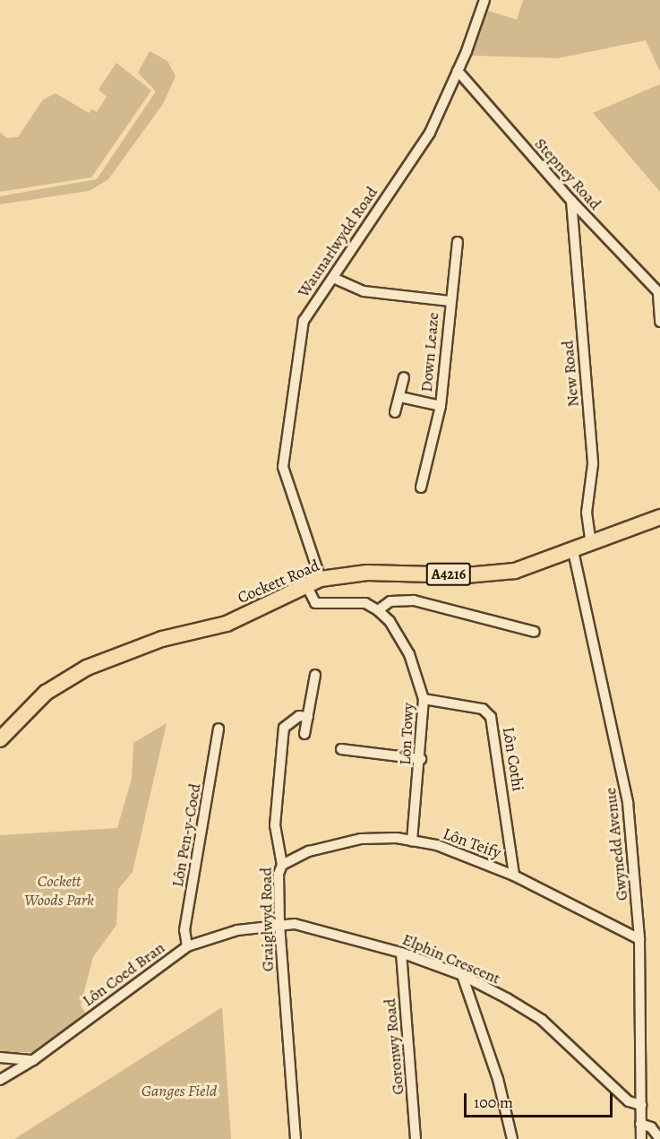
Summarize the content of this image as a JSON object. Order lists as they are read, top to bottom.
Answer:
{
  "streets": {
    "main road": ["A4216", "Cockett Road"],
    "street": [
      "Stepney Road",
      "Waunarlwydd Road",
      "Down Leaze",
      "New Road",
      "Lôn Towy",
      "Lôn Cothi",
      "Lôn Pen-y-Coed",
      "Lôn Teify",
      "Gwynedd Avenue",
      "Graiglwyd Road",
      "Elphin Crescent",
      "Lôn Coed Bran",
      "Goronwy Road"
    ]
  },
  "crossings": [
    ["Stepney Road", "Waunarlwydd Road"],
    ["Stepney Road", "New Road"],
    ["Waunarlwydd Road", "Cockett Road"],
    ["New Road", "Cockett Road"],
    ["Cockett Road", "Gwynedd Avenue"],
    ["Lôn Towy", "Lôn Cothi"],
    ["Lôn Towy", "Lôn Teify"],
    ["Lôn Cothi", "Lôn Teify"],
    ["Lôn Pen-y-Coed", "Lôn Coed Bran"],
    ["Lôn Teify", "Gwynedd Avenue"],
    ["Lôn Teify", "Graiglwyd Road"],
    ["Gwynedd Avenue", "Elphin Crescent"],
    ["Graiglwyd Road", "Elphin Crescent"],
    ["Graiglwyd Road", "Lôn Coed Bran"],
    ["Elphin Crescent", "Lôn Coed Bran"],
    ["Elphin Crescent", "Goronwy Road"]
  ],
  "parks": ["Cockett Woods Park", "Ganges Field"],
  "scale_bar": "100 m"
}
